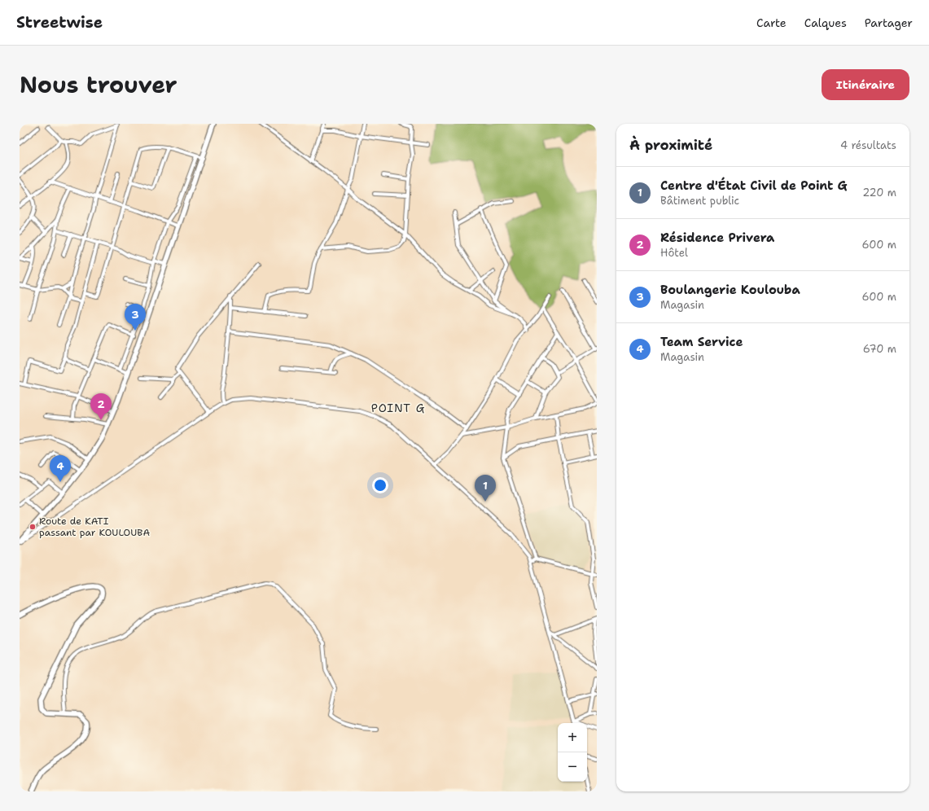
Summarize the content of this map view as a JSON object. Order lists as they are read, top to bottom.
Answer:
{
  "districts": ["POINT G"],
  "places": ["Route de KATI passant par KOULOUBA"],
  "page": {
    "header": "Streetwise",
    "nav": ["Carte", "Calques", "Partager"],
    "title": "Nous trouver",
    "buttons": "Itinéraire",
    "heading": ["À proximité", "4 résultats"],
    "list": [
      {
        "mark": "1",
        "name": "Centre d'État Civil de Point G",
        "note": "Bâtiment public",
        "value": "220 m"
      },
      {
        "mark": "2",
        "name": "Résidence Privera",
        "note": "Hôtel",
        "value": "600 m"
      },
      {
        "mark": "3",
        "name": "Boulangerie Koulouba",
        "note": "Magasin",
        "value": "600 m"
      },
      {
        "mark": "4",
        "name": "Team Service",
        "note": "Magasin",
        "value": "670 m"
      }
    ],
    "pins": [
      "3",
      "2",
      "4",
      "1"
    ],
    "map_buttons": ["+", "−"]
  }
}
